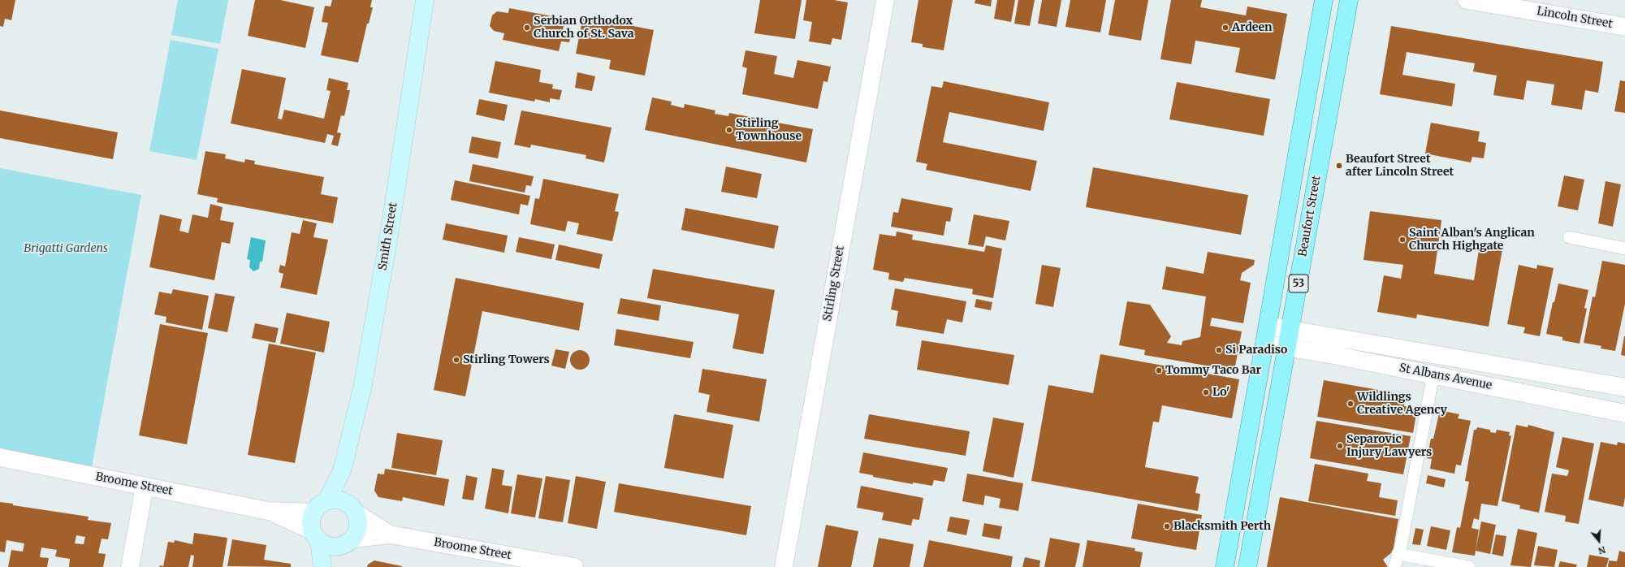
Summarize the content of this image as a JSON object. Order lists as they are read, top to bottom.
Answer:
{
  "streets": {
    "main road": ["Beaufort Street", "53"],
    "street": [
      "Lincoln Street",
      "Smith Street",
      "Stirling Street",
      "St Albans Avenue",
      "Broome Street"
    ]
  },
  "crossings": [
    ["Beaufort Street", "St Albans Avenue"],
    ["Smith Street", "Broome Street"]
  ],
  "parks": ["Brigatti Gardens"],
  "places": [
    "Serbian Orthodox Church of St. Sava",
    "Ardeen",
    "Stirling Townhouse",
    "Beaufort Street after Lincoln Street",
    "Saint Alban's Anglican Church Highgate",
    "Si Paradiso",
    "Stirling Towers",
    "Tommy Taco Bar",
    "Lo'",
    "Wildlings Creative Agency",
    "Separovic Injury Lawyers",
    "Blacksmith Perth"
  ],
  "north": "bottom"
}
